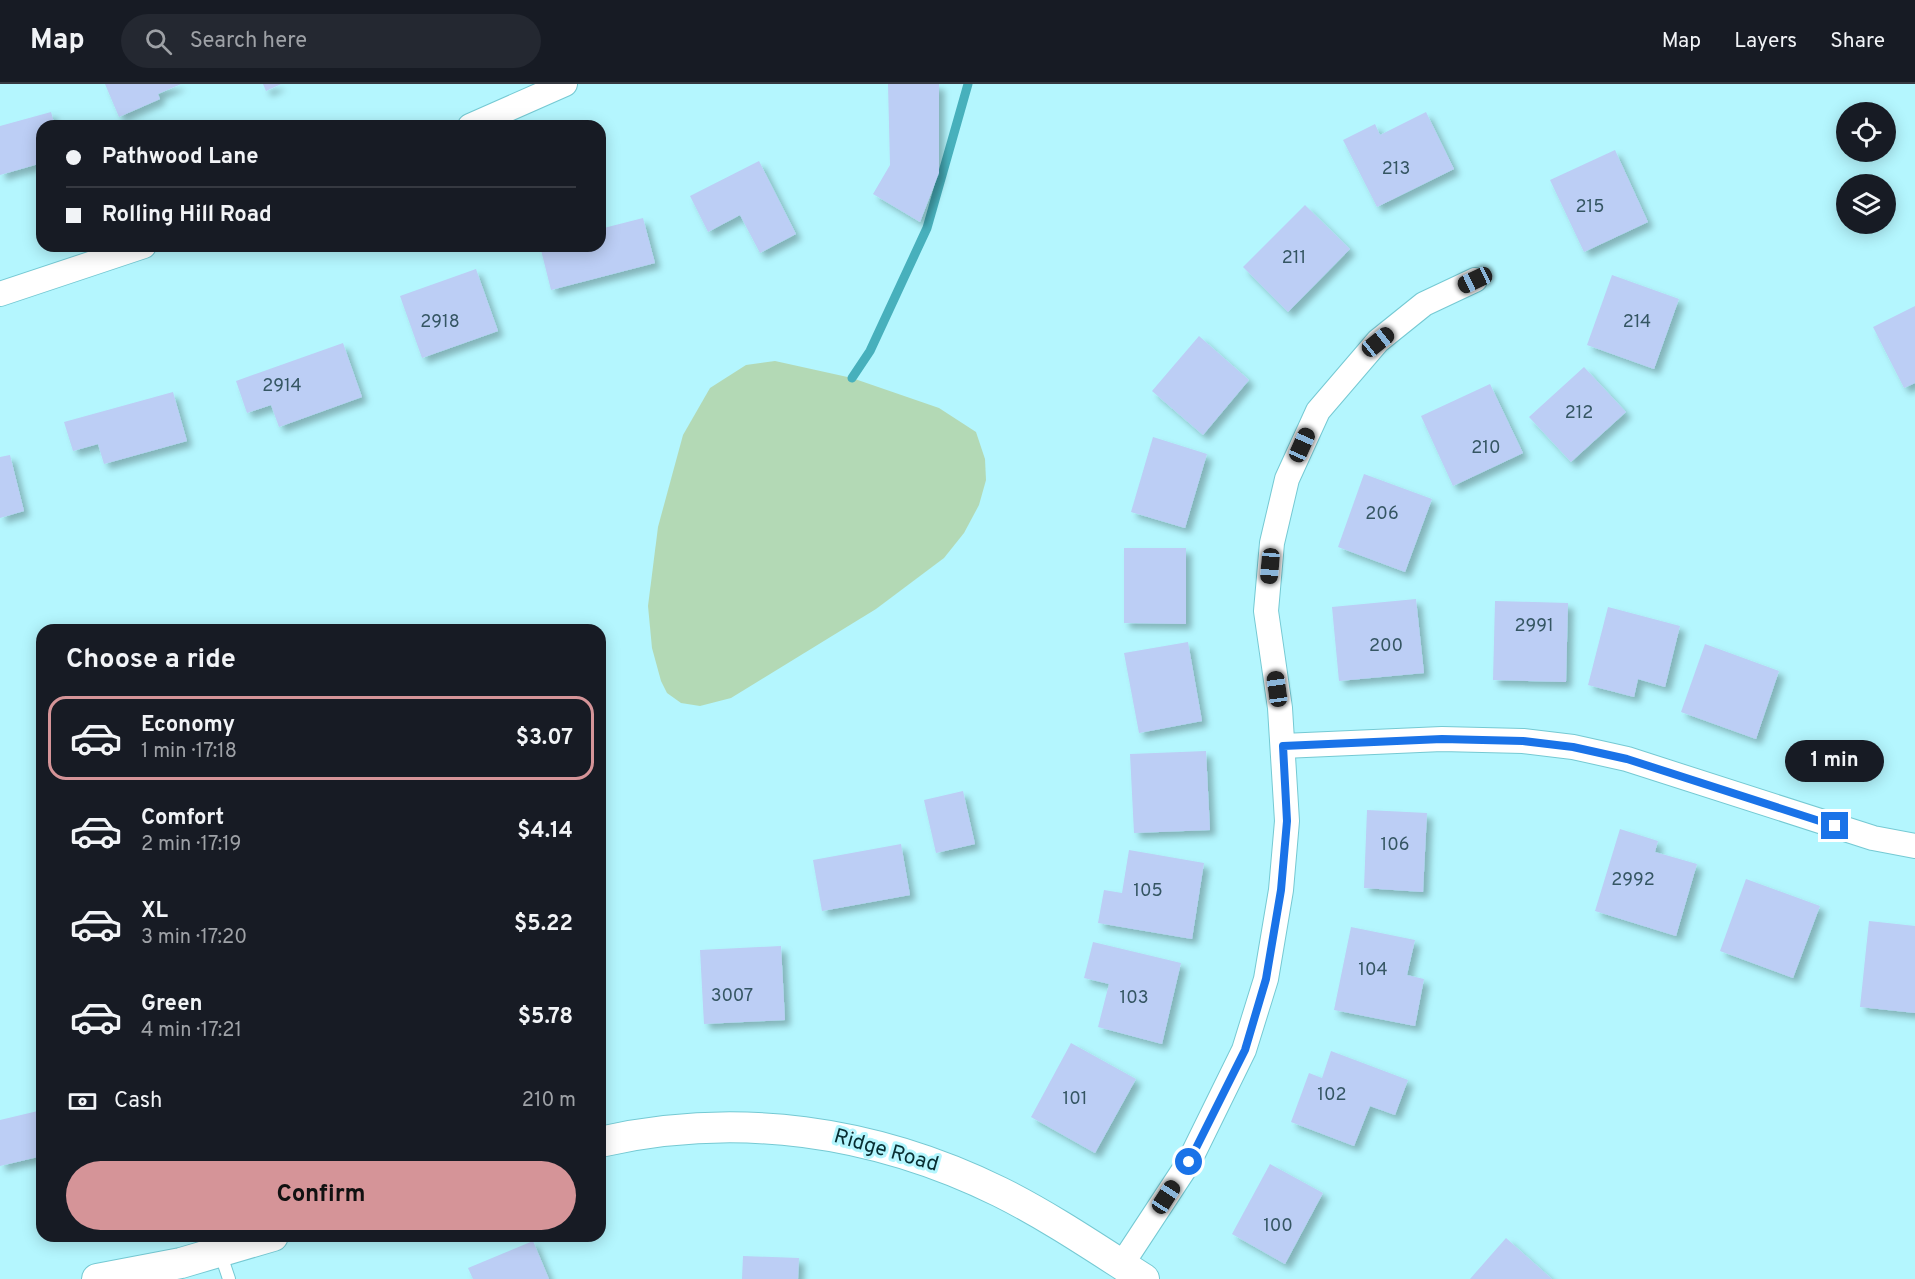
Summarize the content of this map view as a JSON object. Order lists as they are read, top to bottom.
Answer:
{
  "streets": {
    "street": ["Ridge Road"]
  },
  "house_numbers": [
    "213",
    "215",
    "211",
    "2918",
    "214",
    "2914",
    "212",
    "210",
    "206",
    "2991",
    "200",
    "106",
    "2992",
    "105",
    "104",
    "3007",
    "103",
    "102",
    "101",
    "100"
  ],
  "page": {
    "header": "Map",
    "search": "Search here",
    "nav": ["Map", "Layers", "Share"],
    "banner": ["Pathwood Lane", "Rolling Hill Road"],
    "heading": "Choose a ride",
    "list": [
      {
        "name": "Economy",
        "note": "1 min · 17:18",
        "value": "$3.07"
      },
      {
        "name": "Comfort",
        "note": "2 min · 17:19",
        "value": "$4.14"
      },
      {
        "name": "XL",
        "note": "3 min · 17:20",
        "value": "$5.22"
      },
      {
        "name": "Green",
        "note": "4 min · 17:21",
        "value": "$5.78"
      }
    ],
    "bubble": "1 min",
    "pay": ["Cash", "210 m"],
    "buttons": "Confirm"
  }
}
